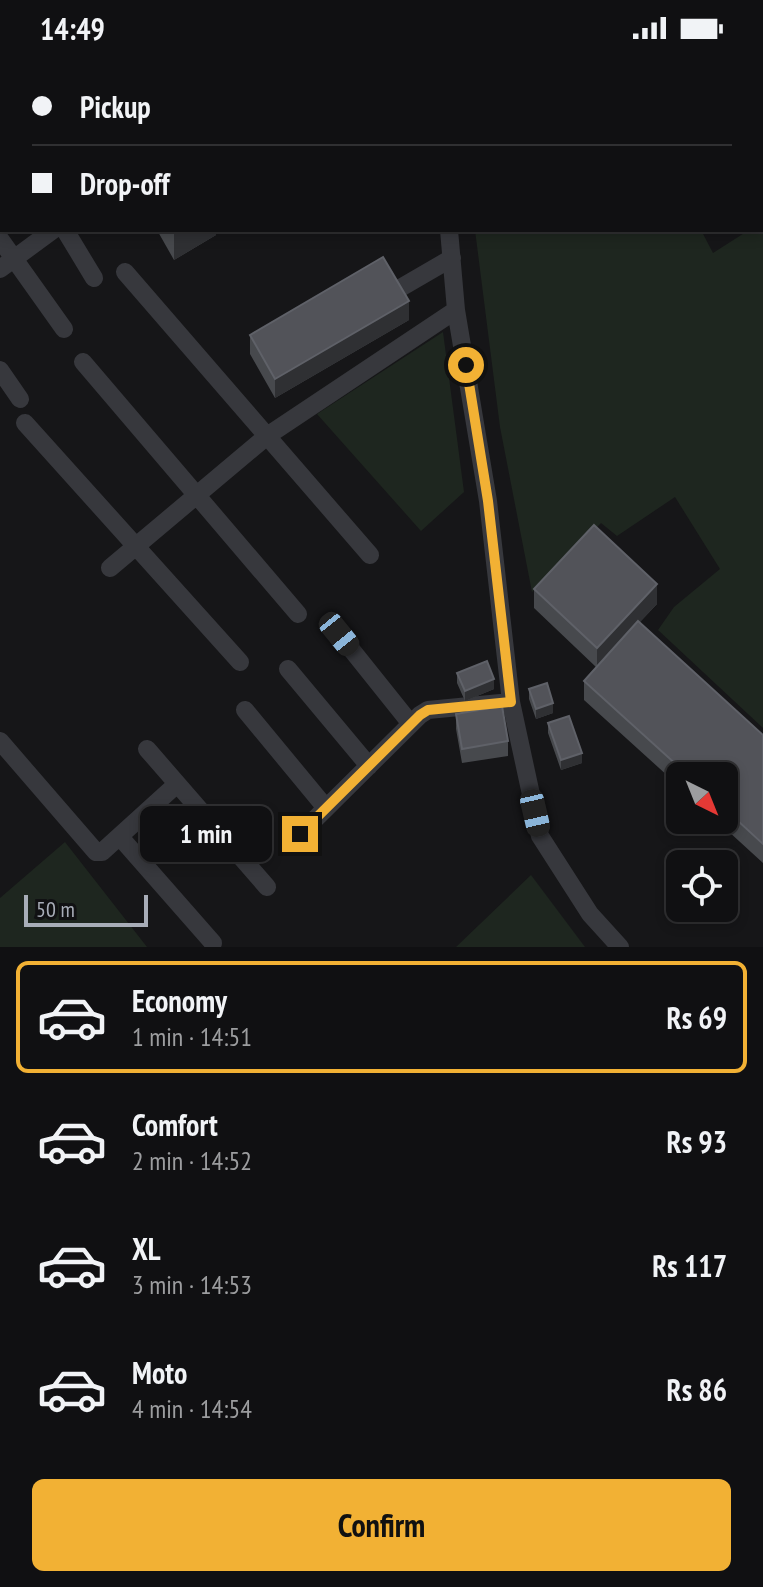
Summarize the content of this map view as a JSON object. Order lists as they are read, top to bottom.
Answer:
{
  "scale_bar": "50 m",
  "north": "bottom right",
  "page": {
    "status": "14:49",
    "banner": ["Pickup", "Drop-off"],
    "bubble": "1 min",
    "scale": "50 m",
    "list": [
      {
        "name": "Economy",
        "note": "1 min · 14:51",
        "value": "Rs 69"
      },
      {
        "name": "Comfort",
        "note": "2 min · 14:52",
        "value": "Rs 93"
      },
      {
        "name": "XL",
        "note": "3 min · 14:53",
        "value": "Rs 117"
      },
      {
        "name": "Moto",
        "note": "4 min · 14:54",
        "value": "Rs 86"
      }
    ],
    "buttons": "Confirm"
  }
}
